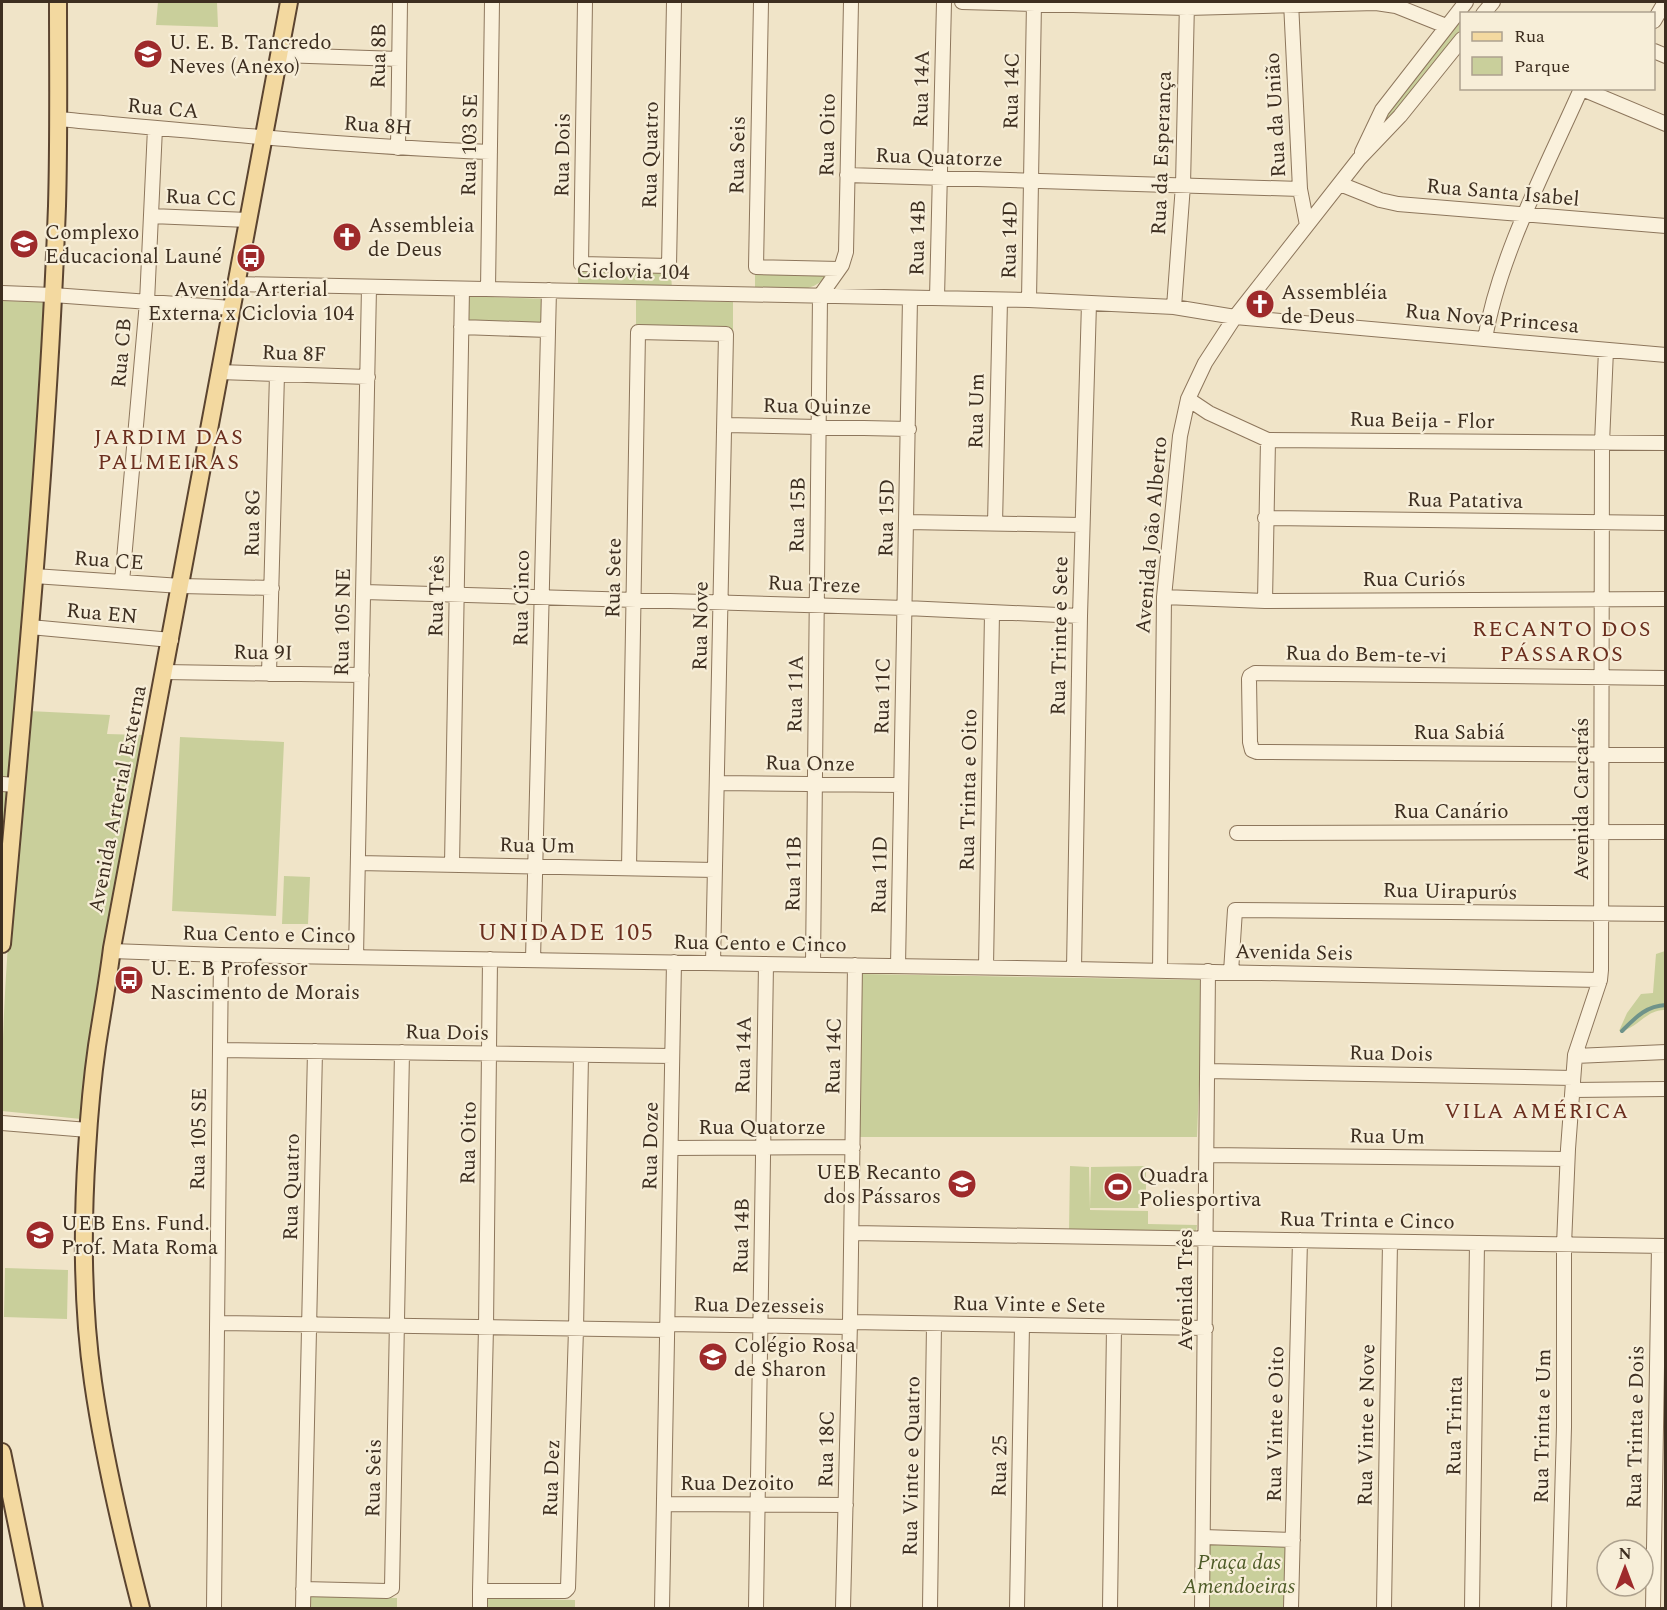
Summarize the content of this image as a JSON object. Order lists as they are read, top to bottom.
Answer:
{
  "streets": {
    "main road": ["Avenida Arterial Externa"],
    "street": [
      "Rua 8B",
      "Rua 14A",
      "Rua 14C",
      "Rua CA",
      "Rua da União",
      "Rua 8H",
      "Rua Oito",
      "Rua 103 SE",
      "Rua da Esperança",
      "Rua Dois",
      "Rua Quatro",
      "Rua Seis",
      "Rua Quatorze",
      "Rua Santa Isabel",
      "Rua CC",
      "Rua 14B",
      "Rua 14D",
      "Ciclovia 104",
      "Rua Nova Princesa",
      "Rua CB",
      "Rua 8F",
      "Rua Quinze",
      "Rua Um",
      "Rua Beija - Flor",
      "Rua Patativa",
      "Rua 15B",
      "Rua 15D",
      "Rua 8G",
      "Avenida João Alberto",
      "Rua CE",
      "Rua Sete",
      "Rua Curiós",
      "Rua Treze",
      "Rua Três",
      "Rua Cinco",
      "Rua EN",
      "Rua 105 NE",
      "Rua Nove",
      "Rua Trinte e Sete",
      "Rua 9I",
      "Rua do Bem-te-vi",
      "Rua 11A",
      "Rua 11C",
      "Rua Sabiá",
      "Rua Onze",
      "Rua Trinta e Oito",
      "Avenida Carcarás",
      "Rua Canário",
      "Rua 11B",
      "Rua 11D",
      "Rua Uirapurύs",
      "Rua Cento e Cinco",
      "Avenida Seis",
      "Rua 105 SE",
      "Rua Doze",
      "Rua Trinta e Cinco",
      "Avenida Três",
      "Rua Vinte e Sete",
      "Rua Dezesseis",
      "Rua Vinte e Oito",
      "Rua Vinte e Nove",
      "Rua Trinta",
      "Rua Trinta e Um",
      "Rua Trinta e Dois",
      "Rua 18C",
      "Rua Vinte e Quatro",
      "Rua 25",
      "Rua Dez",
      "Rua Dezoito"
    ]
  },
  "crossings": [
    ["Rua 8B", "Rua 8H"],
    ["Rua 14A", "Rua Quatorze"],
    ["Rua 14A", "Rua 14B"],
    ["Rua 14A", "Rua Cento e Cinco"],
    ["Rua 14C", "Rua Quatorze"],
    ["Rua 14C", "Rua 14D"],
    ["Rua 14C", "Rua Cento e Cinco"],
    ["Rua CA", "Rua 8H"],
    ["Rua CA", "Rua CB"],
    ["Rua CA", "Avenida Arterial Externa"],
    ["Rua da União", "Avenida João Alberto"],
    ["Rua 8H", "Rua 103 SE"],
    ["Rua 8H", "Avenida Arterial Externa"],
    ["Rua Oito", "Rua Dois"],
    ["Rua Oito", "Rua Seis"],
    ["Rua Oito", "Rua Quatorze"],
    ["Rua Oito", "Ciclovia 104"],
    ["Rua Oito", "Rua 15B"],
    ["Rua Oito", "Rua Cento e Cinco"],
    ["Rua Oito", "Rua Dez"],
    ["Rua 103 SE", "Ciclovia 104"],
    ["Rua da Esperança", "Rua Nova Princesa"],
    ["Rua Dois", "Rua Quatro"],
    ["Rua Dois", "Rua Seis"],
    ["Rua Dois", "Avenida Carcarás"],
    ["Rua Dois", "Rua 105 SE"],
    ["Rua Dois", "Rua Doze"],
    ["Rua Dois", "Avenida Três"],
    ["Rua Dois", "Rua Dez"],
    ["Rua Quatro", "Rua Seis"],
    ["Rua Quatorze", "Rua 14B"],
    ["Rua Quatorze", "Rua 14D"],
    ["Rua Quatorze", "Rua Doze"],
    ["Rua Santa Isabel", "Avenida João Alberto"],
    ["Rua CC", "Rua CB"],
    ["Rua CC", "Avenida Arterial Externa"],
    ["Rua 14B", "Ciclovia 104"],
    ["Rua 14B", "Rua Dezesseis"],
    ["Rua 14B", "Rua Dezoito"],
    ["Rua 14D", "Ciclovia 104"],
    ["Rua 14D", "Rua Nova Princesa"],
    ["Ciclovia 104", "Rua Nova Princesa"],
    ["Ciclovia 104", "Rua Um"],
    ["Ciclovia 104", "Rua 15B"],
    ["Ciclovia 104", "Rua 15D"],
    ["Ciclovia 104", "Rua Três"],
    ["Ciclovia 104", "Rua Cinco"],
    ["Ciclovia 104", "Rua 105 NE"],
    ["Ciclovia 104", "Avenida Arterial Externa"],
    ["Rua Nova Princesa", "Avenida João Alberto"],
    ["Rua Nova Princesa", "Rua Trinte e Sete"],
    ["Rua Nova Princesa", "Avenida Carcarás"],
    ["Rua CB", "Rua CE"],
    ["Rua 8F", "Rua 8G"],
    ["Rua 8F", "Rua 105 NE"],
    ["Rua 8F", "Avenida Arterial Externa"],
    ["Rua Quinze", "Rua 15B"],
    ["Rua Quinze", "Rua 15D"],
    ["Rua Quinze", "Rua Nove"],
    ["Rua Um", "Rua Sete"],
    ["Rua Um", "Rua Três"],
    ["Rua Um", "Rua Cinco"],
    ["Rua Um", "Rua 105 NE"],
    ["Rua Um", "Rua Nove"],
    ["Rua Um", "Avenida Carcarás"],
    ["Rua Um", "Avenida Três"],
    ["Rua Beija - Flor", "Avenida João Alberto"],
    ["Rua Beija - Flor", "Avenida Carcarás"],
    ["Rua Patativa", "Avenida Carcarás"],
    ["Rua 15B", "Rua Treze"],
    ["Rua 15B", "Rua 11A"],
    ["Rua 15D", "Rua Treze"],
    ["Rua 15D", "Rua 11C"],
    ["Rua 8G", "Rua CE"],
    ["Rua 8G", "Rua 9I"],
    ["Avenida João Alberto", "Rua Curiós"],
    ["Avenida João Alberto", "Avenida Seis"],
    ["Rua CE", "Avenida Arterial Externa"],
    ["Rua Sete", "Rua Treze"],
    ["Rua Sete", "Rua Nove"],
    ["Rua Curiós", "Avenida Carcarás"],
    ["Rua Treze", "Rua Três"],
    ["Rua Treze", "Rua Cinco"],
    ["Rua Treze", "Rua 105 NE"],
    ["Rua Treze", "Rua Nove"],
    ["Rua Treze", "Rua 11A"],
    ["Rua Treze", "Rua 11C"],
    ["Rua EN", "Avenida Arterial Externa"],
    ["Rua 105 NE", "Rua 9I"],
    ["Rua 105 NE", "Rua Cento e Cinco"],
    ["Rua Nove", "Rua Onze"],
    ["Rua Nove", "Rua Cento e Cinco"],
    ["Rua Trinte e Sete", "Avenida Seis"],
    ["Rua 9I", "Avenida Arterial Externa"],
    ["Rua do Bem-te-vi", "Rua Sabiá"],
    ["Rua do Bem-te-vi", "Avenida Carcarás"],
    ["Rua 11A", "Rua Onze"],
    ["Rua 11A", "Rua 11B"],
    ["Rua 11C", "Rua Onze"],
    ["Rua 11C", "Rua 11D"],
    ["Rua Sabiá", "Avenida Carcarás"],
    ["Rua Onze", "Rua 11B"],
    ["Rua Onze", "Rua 11D"],
    ["Rua Trinta e Oito", "Rua Cento e Cinco"],
    ["Rua Trinta e Oito", "Avenida Seis"],
    ["Avenida Arterial Externa", "Rua Cento e Cinco"],
    ["Avenida Carcarás", "Rua Canário"],
    ["Avenida Carcarás", "Rua Uirapurύs"],
    ["Avenida Carcarás", "Avenida Seis"],
    ["Avenida Carcarás", "Rua Trinta e Cinco"],
    ["Avenida Carcarás", "Rua Trinta e Um"],
    ["Rua 11B", "Rua Cento e Cinco"],
    ["Rua 11D", "Rua Cento e Cinco"],
    ["Rua Uirapurύs", "Avenida Seis"],
    ["Rua Cento e Cinco", "Avenida Seis"],
    ["Rua Cento e Cinco", "Rua 105 SE"],
    ["Rua Cento e Cinco", "Rua Doze"],
    ["Avenida Seis", "Avenida Três"],
    ["Rua Doze", "Rua Dezesseis"],
    ["Rua Doze", "Rua Dezoito"],
    ["Rua Trinta e Cinco", "Avenida Três"],
    ["Rua Trinta e Cinco", "Rua Vinte e Oito"],
    ["Rua Trinta e Cinco", "Rua Vinte e Nove"],
    ["Rua Trinta e Cinco", "Rua Trinta"],
    ["Rua Trinta e Cinco", "Rua Trinta e Um"],
    ["Rua Trinta e Cinco", "Rua Trinta e Dois"],
    ["Avenida Três", "Rua Vinte e Sete"],
    ["Rua Vinte e Sete", "Rua Dezesseis"],
    ["Rua Vinte e Sete", "Rua 18C"],
    ["Rua Vinte e Sete", "Rua Vinte e Quatro"],
    ["Rua Vinte e Sete", "Rua 25"],
    ["Rua Dezesseis", "Rua 18C"],
    ["Rua 18C", "Rua Dezoito"]
  ],
  "districts": [
    "JARDIM DAS PALMEIRAS",
    "RECANTO DOS PÁSSAROS",
    "UNIDADE 105",
    "VILA AMÉRICA"
  ],
  "parks": ["Praça das Amendoeiras"],
  "places": {
    "school or university": [
      "U. E. B. Tancredo Neves (Anexo)",
      "Complexo Educacional Launé",
      "UEB Recanto dos Pássaros",
      "UEB Ens. Fund. Prof. Mata Roma",
      "Colégio Rosa de Sharon"
    ],
    "church": ["Assembleia de Deus", "Assembléia de Deus"],
    "bus stop": ["Avenida Arterial Externa x Ciclovia 104", "U. E. B Professor Nascimento de Morais"],
    "sports": ["Quadra Poliesportiva"]
  },
  "legend": ["Rua", "Parque"],
  "north": "top"
}
